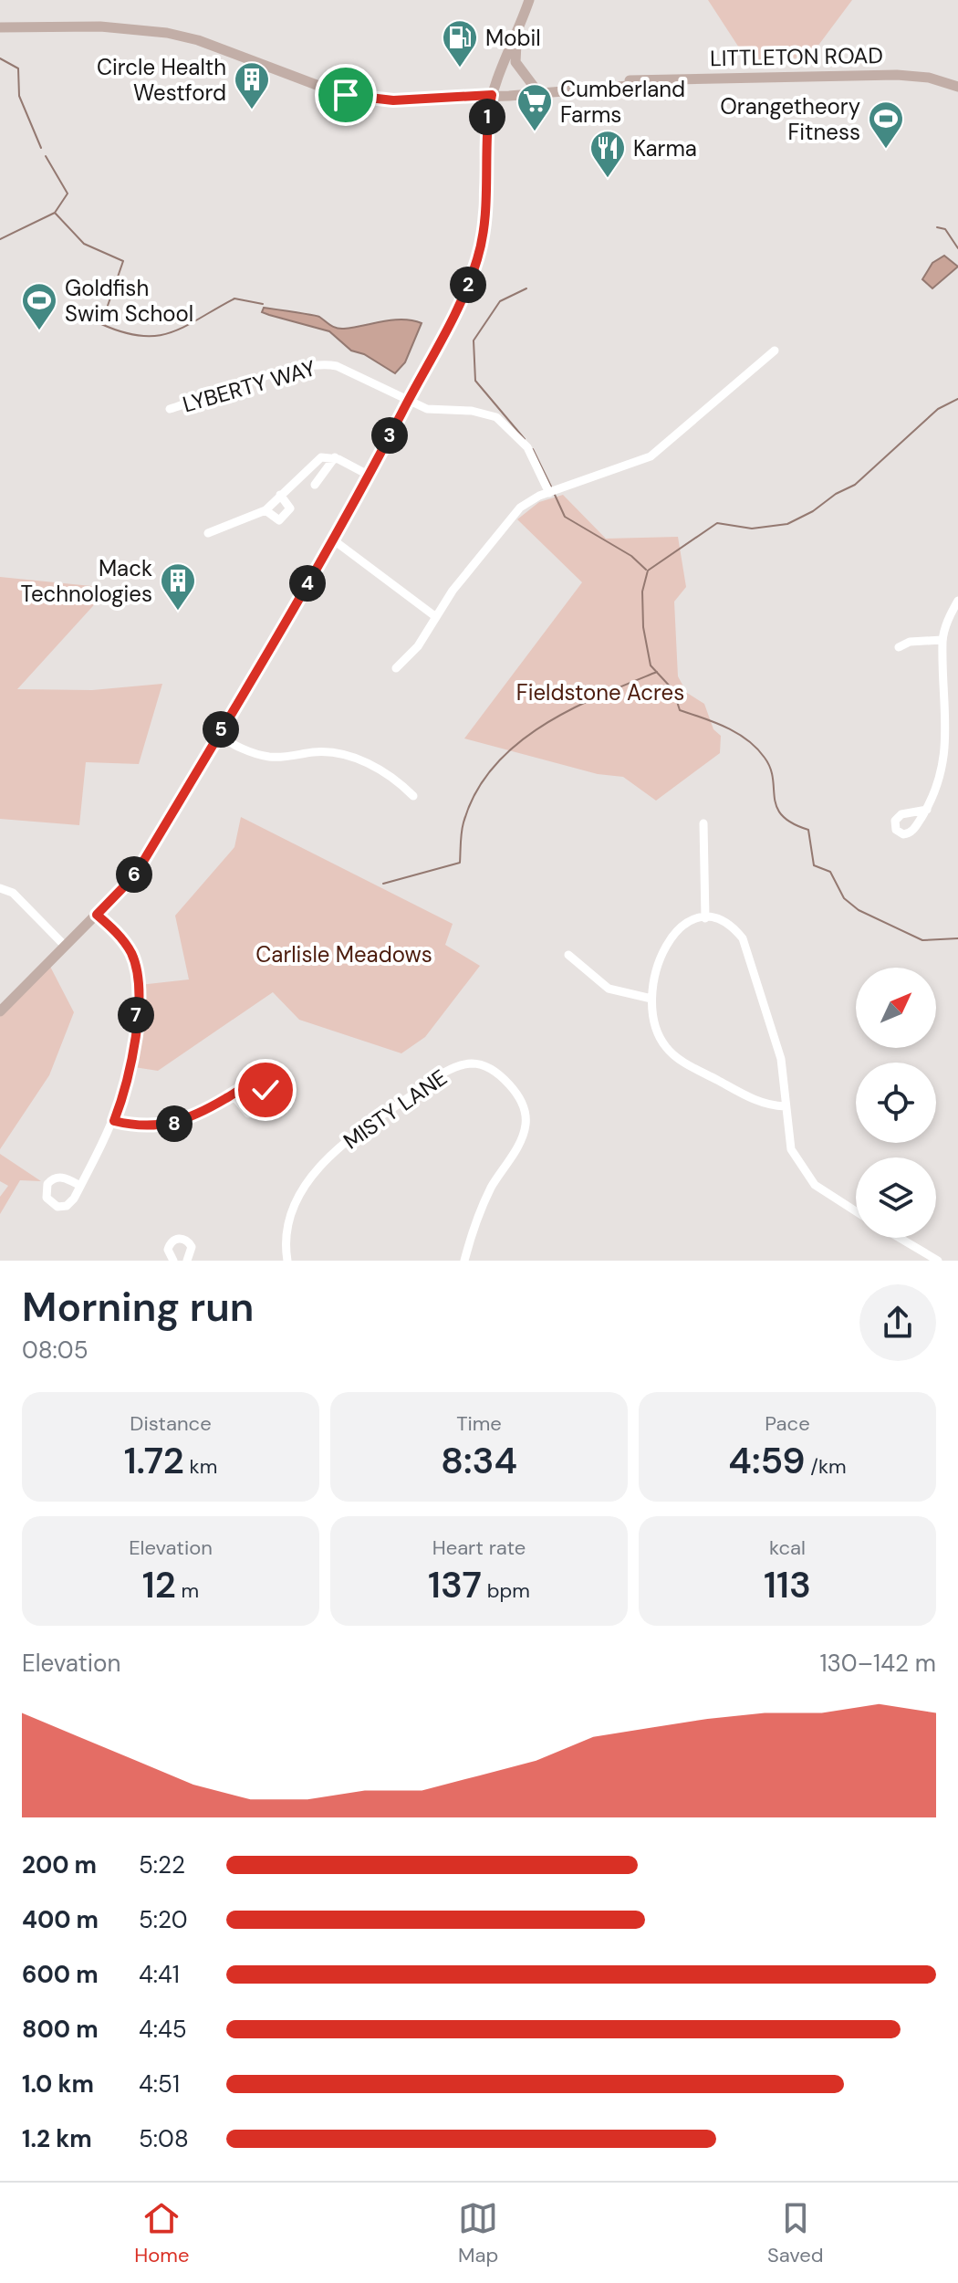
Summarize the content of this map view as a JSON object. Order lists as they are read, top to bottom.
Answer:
{
  "streets": {
    "main road": ["LITTLETON ROAD"],
    "street": ["LYBERTY WAY", "MISTY LANE"]
  },
  "parks": ["Fieldstone Acres", "Carlisle Meadows"],
  "places": {
    "fuel station": ["Mobil"],
    "building": ["Circle Health Westford", "Mack Technologies"],
    "supermarket": ["Cumberland Farms"],
    "sports": ["Orangetheory Fitness", "Goldfish Swim School"],
    "restaurant": ["Karma"]
  },
  "north": "top right",
  "page": {
    "pins": [
      "1",
      "2",
      "3",
      "4",
      "5",
      "6",
      "7",
      "8"
    ],
    "heading": ["Morning run", "08:05"],
    "stats": [
      ["Distance", "1.72 km"],
      ["Time", "8:34"],
      ["Pace", "4:59 /km"],
      ["Elevation", "12 m"],
      ["Heart rate", "137 bpm"],
      ["kcal", "113"]
    ],
    "chart": ["Elevation", "130–142 m"],
    "list": [
      {
        "name": "200 m",
        "note": "5:22"
      },
      {
        "name": "400 m",
        "note": "5:20"
      },
      {
        "name": "600 m",
        "note": "4:41"
      },
      {
        "name": "800 m",
        "note": "4:45"
      },
      {
        "name": "1.0 km",
        "note": "4:51"
      },
      {
        "name": "1.2 km",
        "note": "5:08"
      }
    ],
    "tabs": ["Home", "Map", "Saved"]
  }
}
